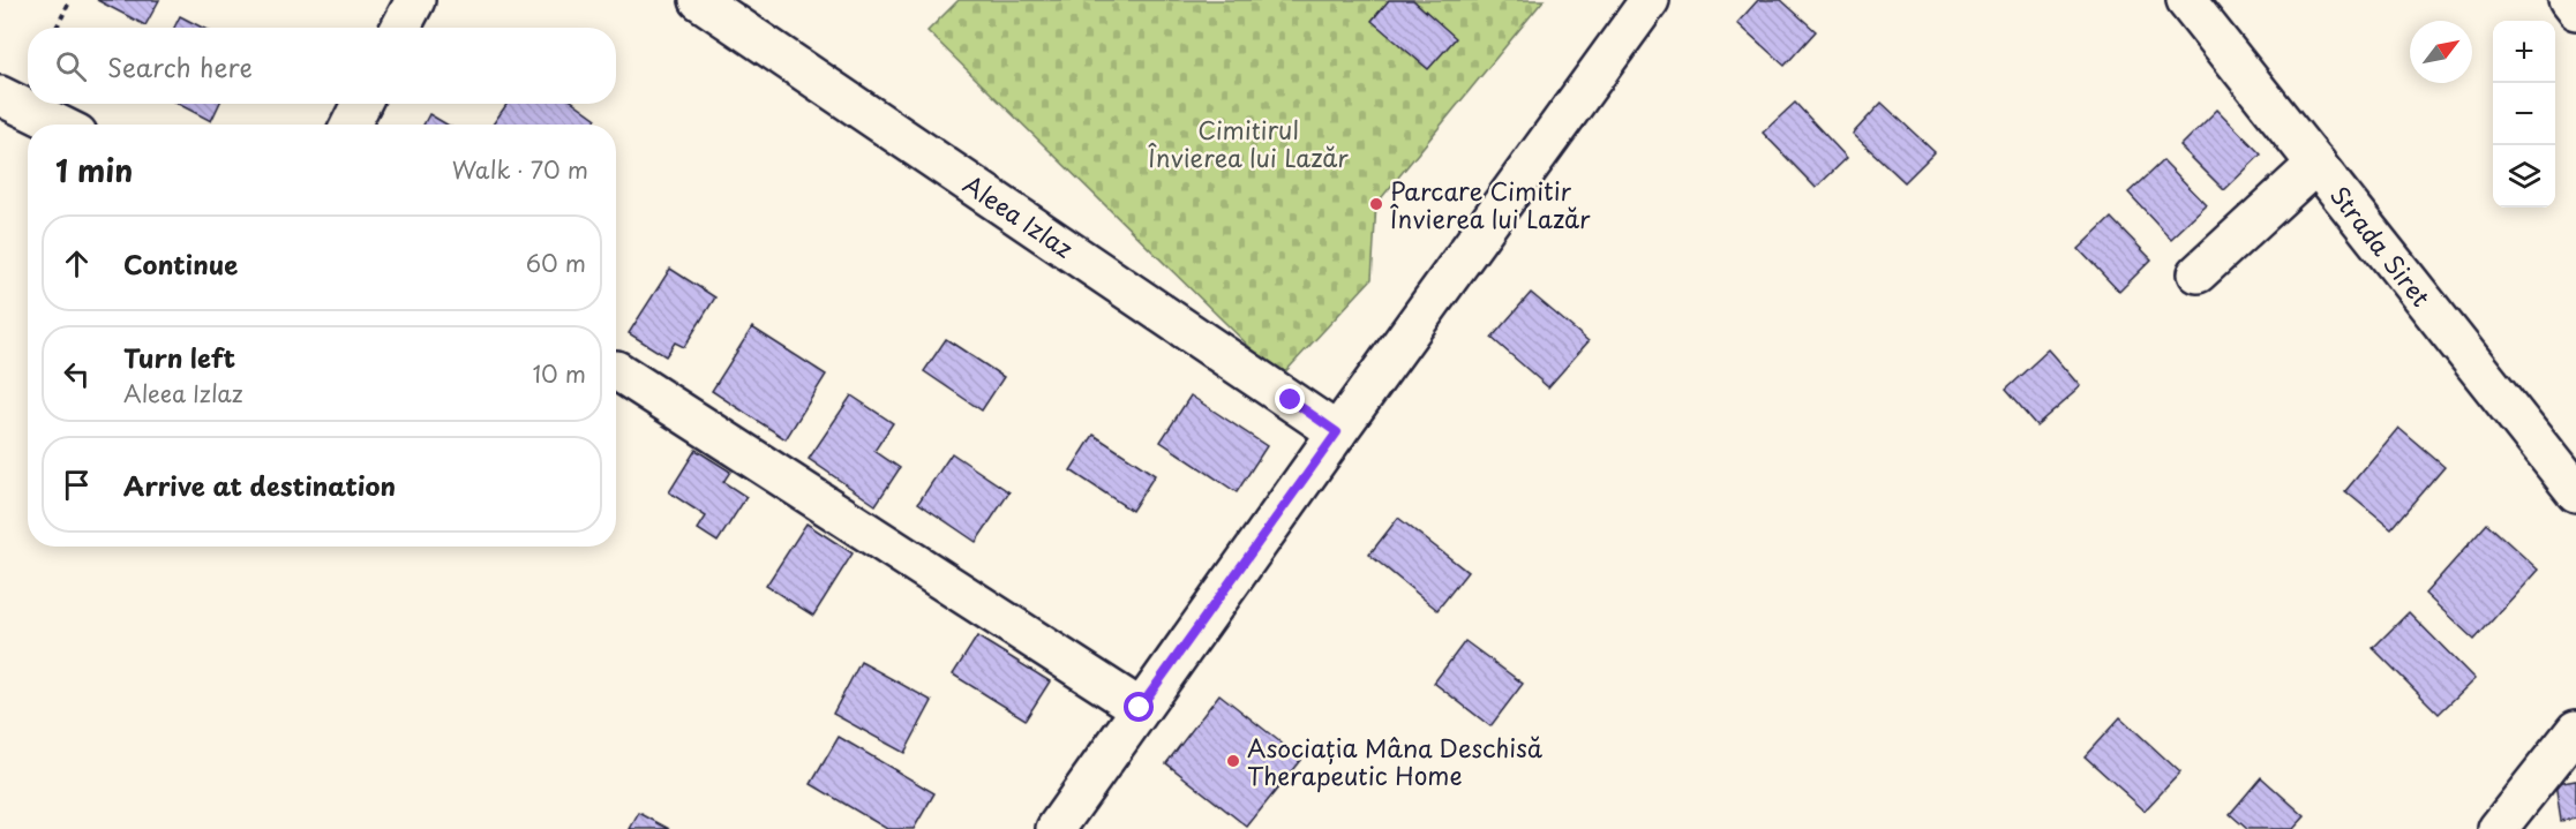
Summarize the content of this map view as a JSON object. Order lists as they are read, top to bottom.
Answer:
{
  "streets": {
    "street": ["Aleea Izlaz", "Strada Siret"]
  },
  "parks": ["Cimitirul Învierea lui Lazăr"],
  "places": ["Parcare Cimitir Învierea lui Lazăr", "Asociația Mâna Deschisă Therapeutic Home"],
  "north": "top right",
  "page": {
    "map_buttons": ["+", "−"],
    "search": "Search here",
    "heading": ["1 min", "Walk · 70 m"],
    "list": [
      ["Continue", "60 m"],
      ["Turn left", "Aleea Izlaz", "10 m"],
      "Arrive at destination"
    ]
  }
}
